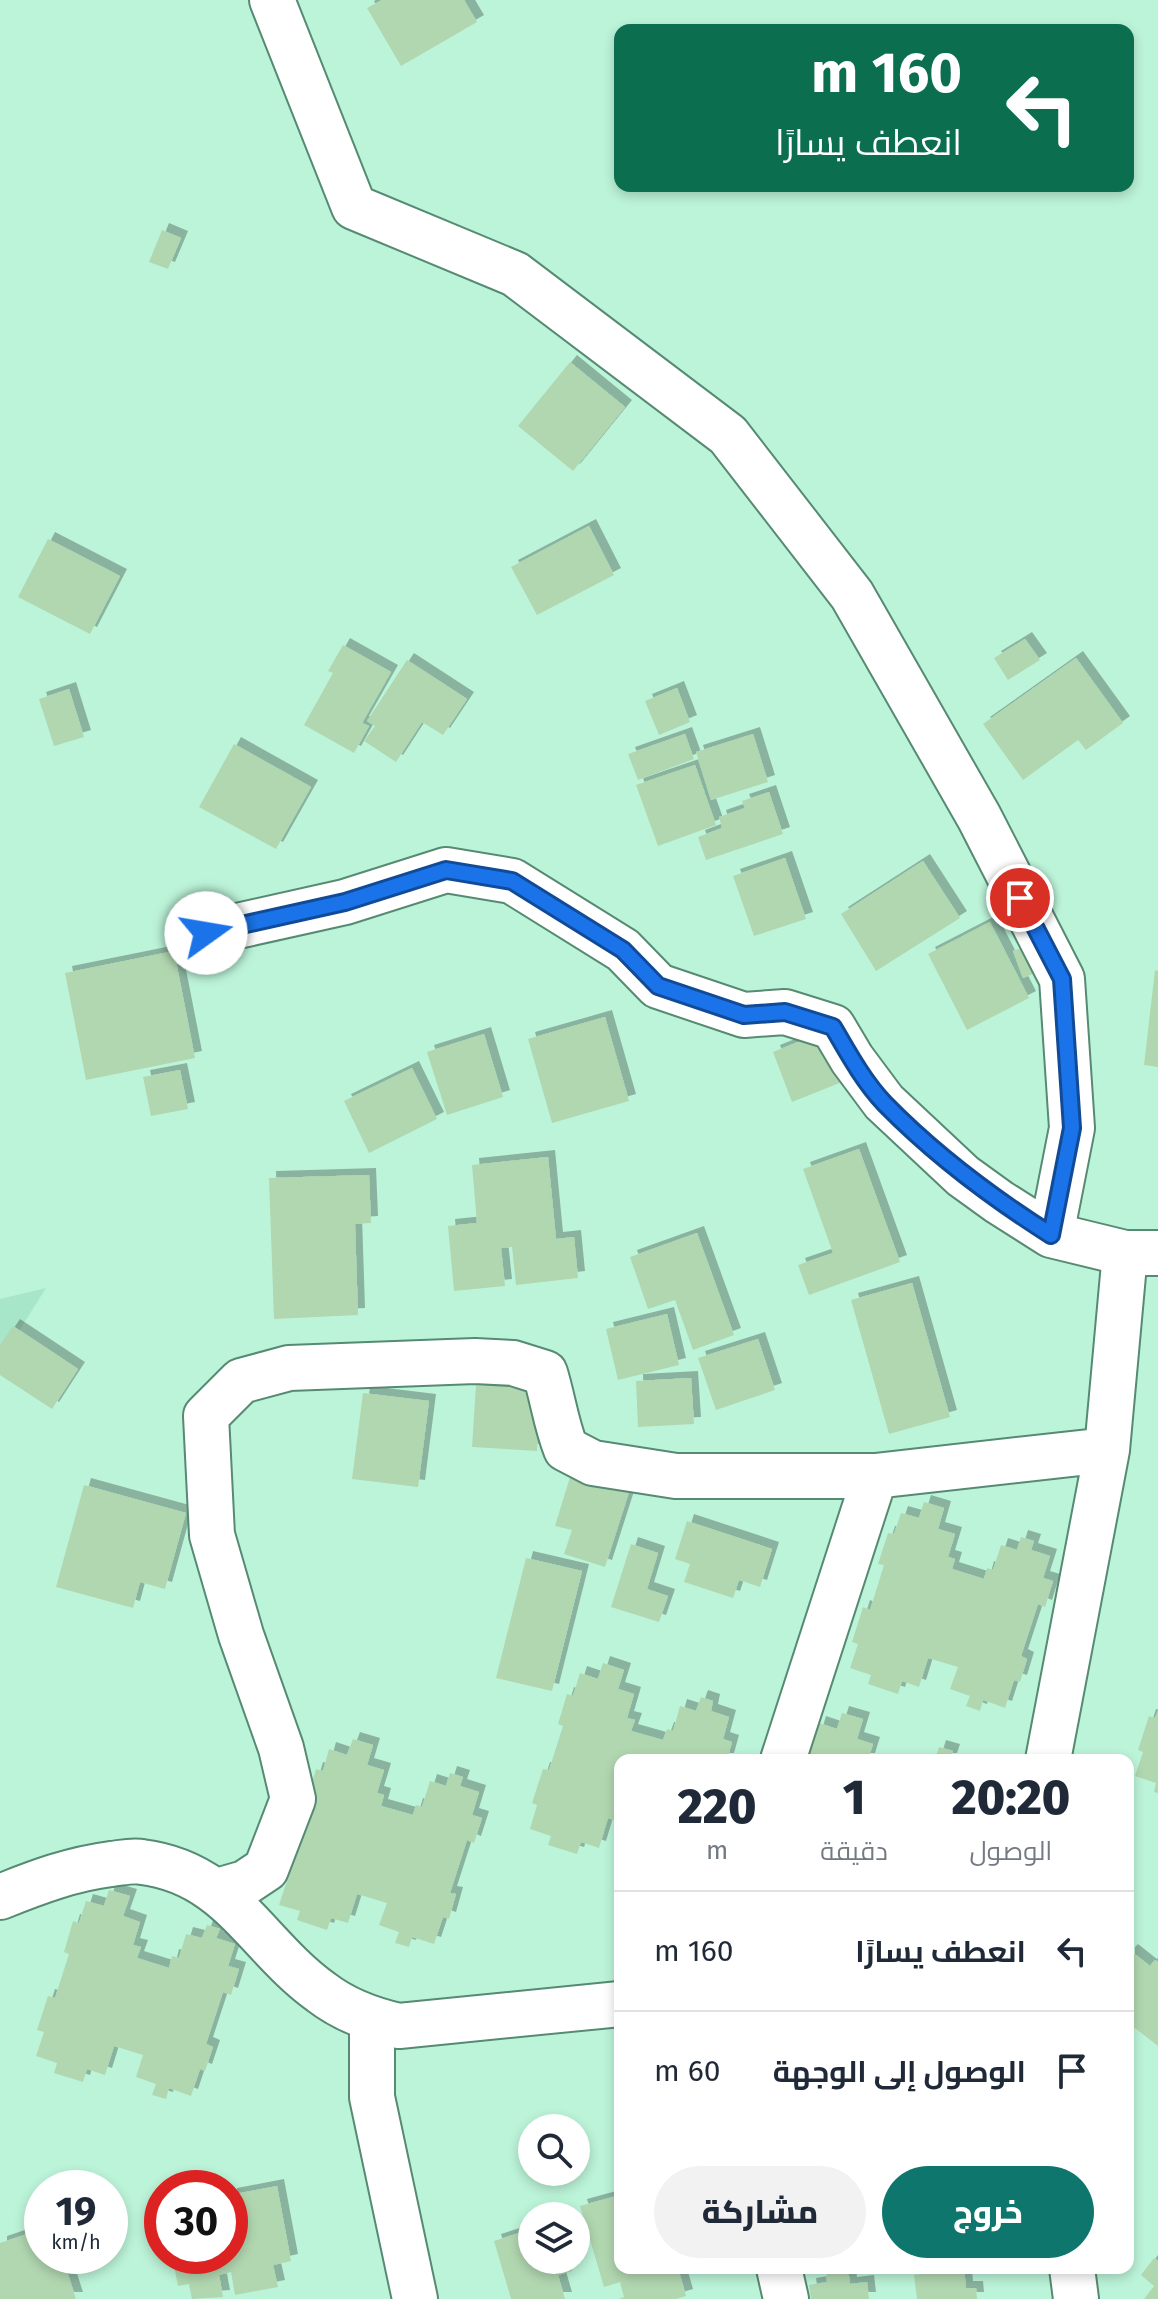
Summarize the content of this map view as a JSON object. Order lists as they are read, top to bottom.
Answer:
{
  "page": {
    "turn": ["160 m", "انعطف يسارًا"],
    "eta": [
      "20:20",
      "الوصول",
      "1",
      "دقيقة",
      "220",
      "m"
    ],
    "list": [
      {
        "name": "انعطف يسارًا",
        "value": "160 m"
      },
      {
        "name": "الوصول إلى الوجهة",
        "value": "60 m"
      }
    ],
    "buttons": ["خروج", "مشاركة"],
    "speed": "19 km/h",
    "limit": "30"
  }
}
